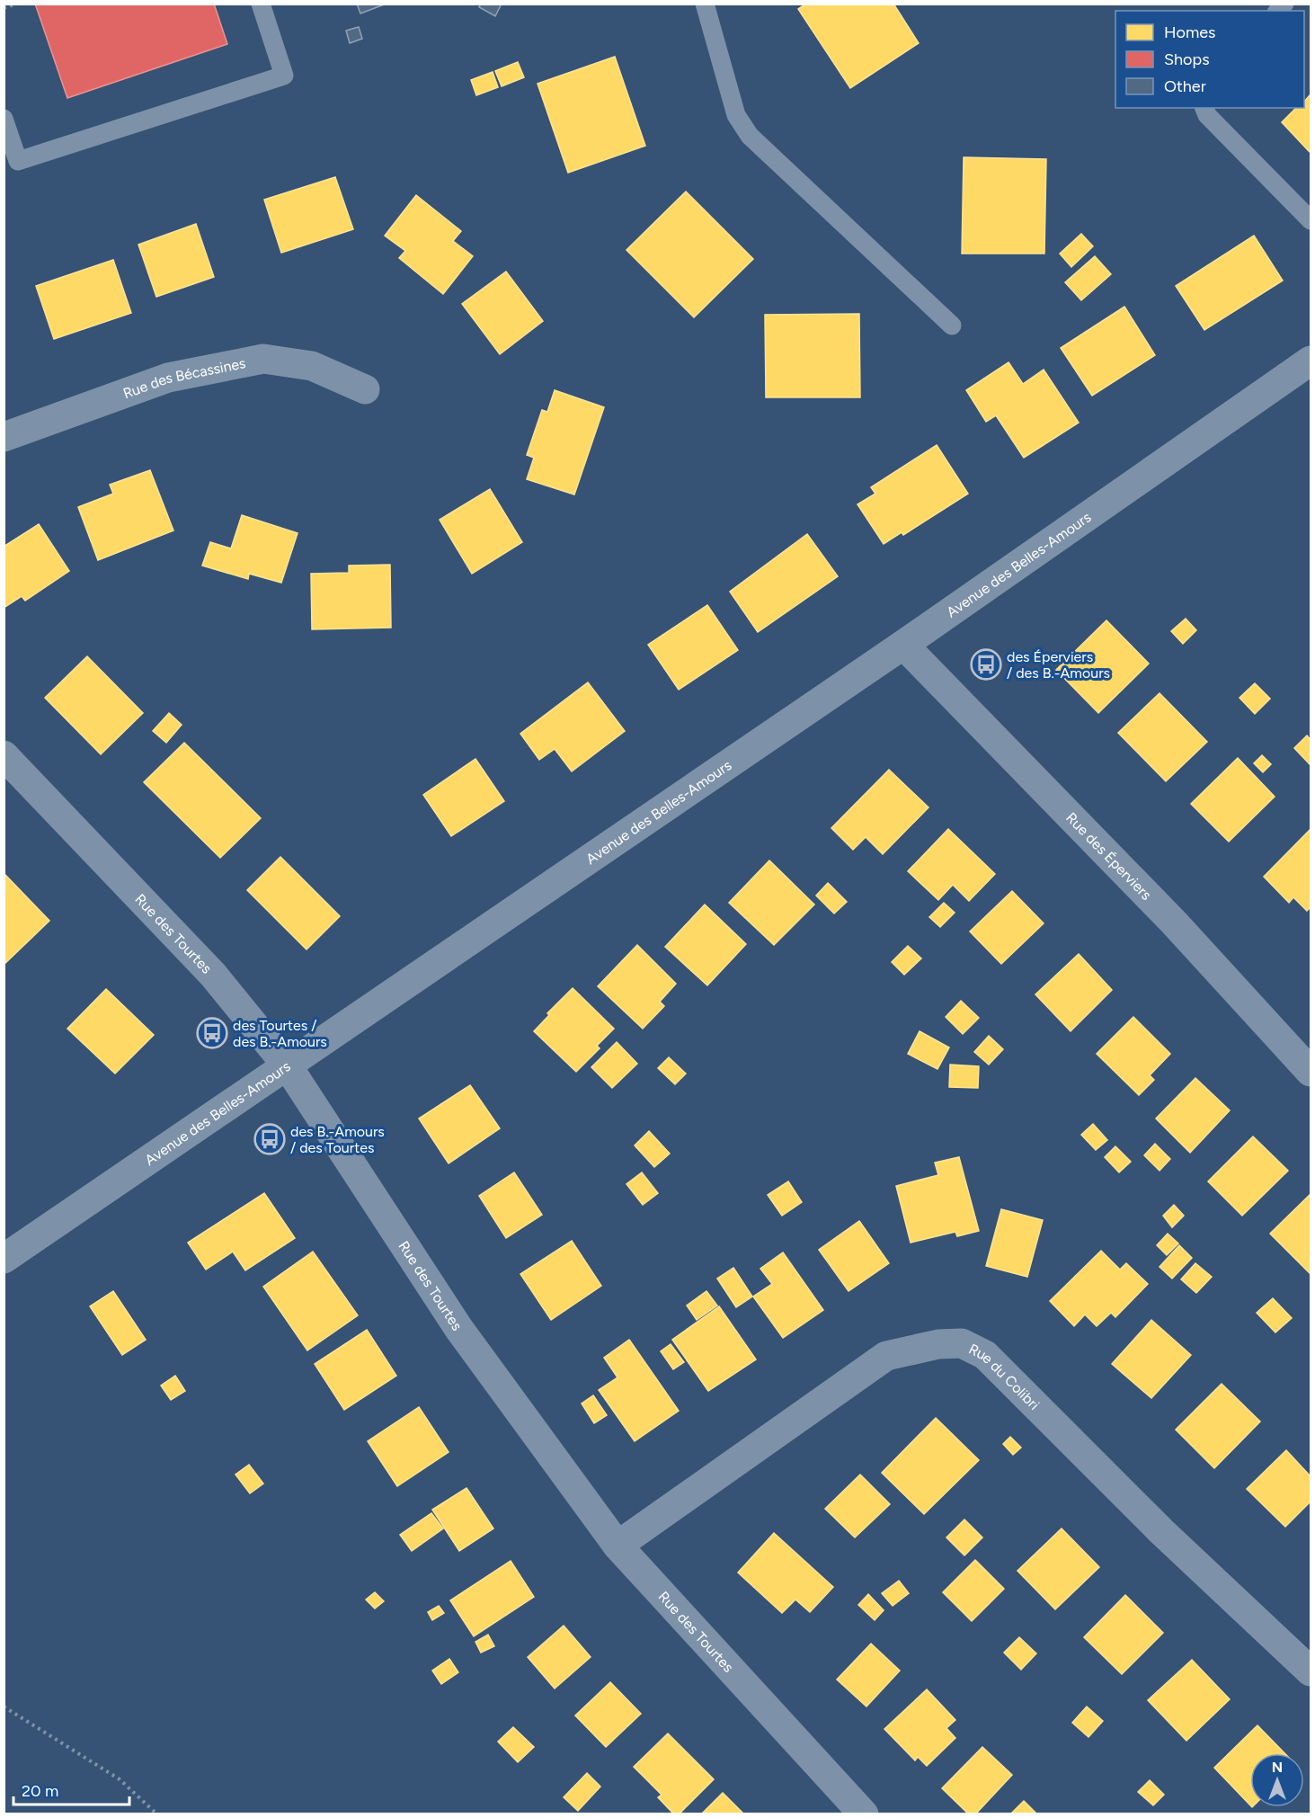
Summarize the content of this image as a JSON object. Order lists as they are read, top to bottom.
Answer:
{
  "streets": {
    "street": [
      "Rue des Bécassines",
      "Avenue des Belles-Amours",
      "Rue des Éperviers",
      "Rue des Tourtes",
      "Rue du Colibri"
    ]
  },
  "crossings": [
    ["Avenue des Belles-Amours", "Rue des Éperviers"],
    ["Avenue des Belles-Amours", "Rue des Tourtes"],
    ["Rue des Tourtes", "Rue du Colibri"]
  ],
  "places": {
    "bus stop": ["des Éperviers / des B.-Amours", "des Tourtes / des B.-Amours", "des B.-Amours / des Tourtes"]
  },
  "legend": ["Homes", "Shops", "Other"],
  "scale_bar": "20 m",
  "north": "top"
}
